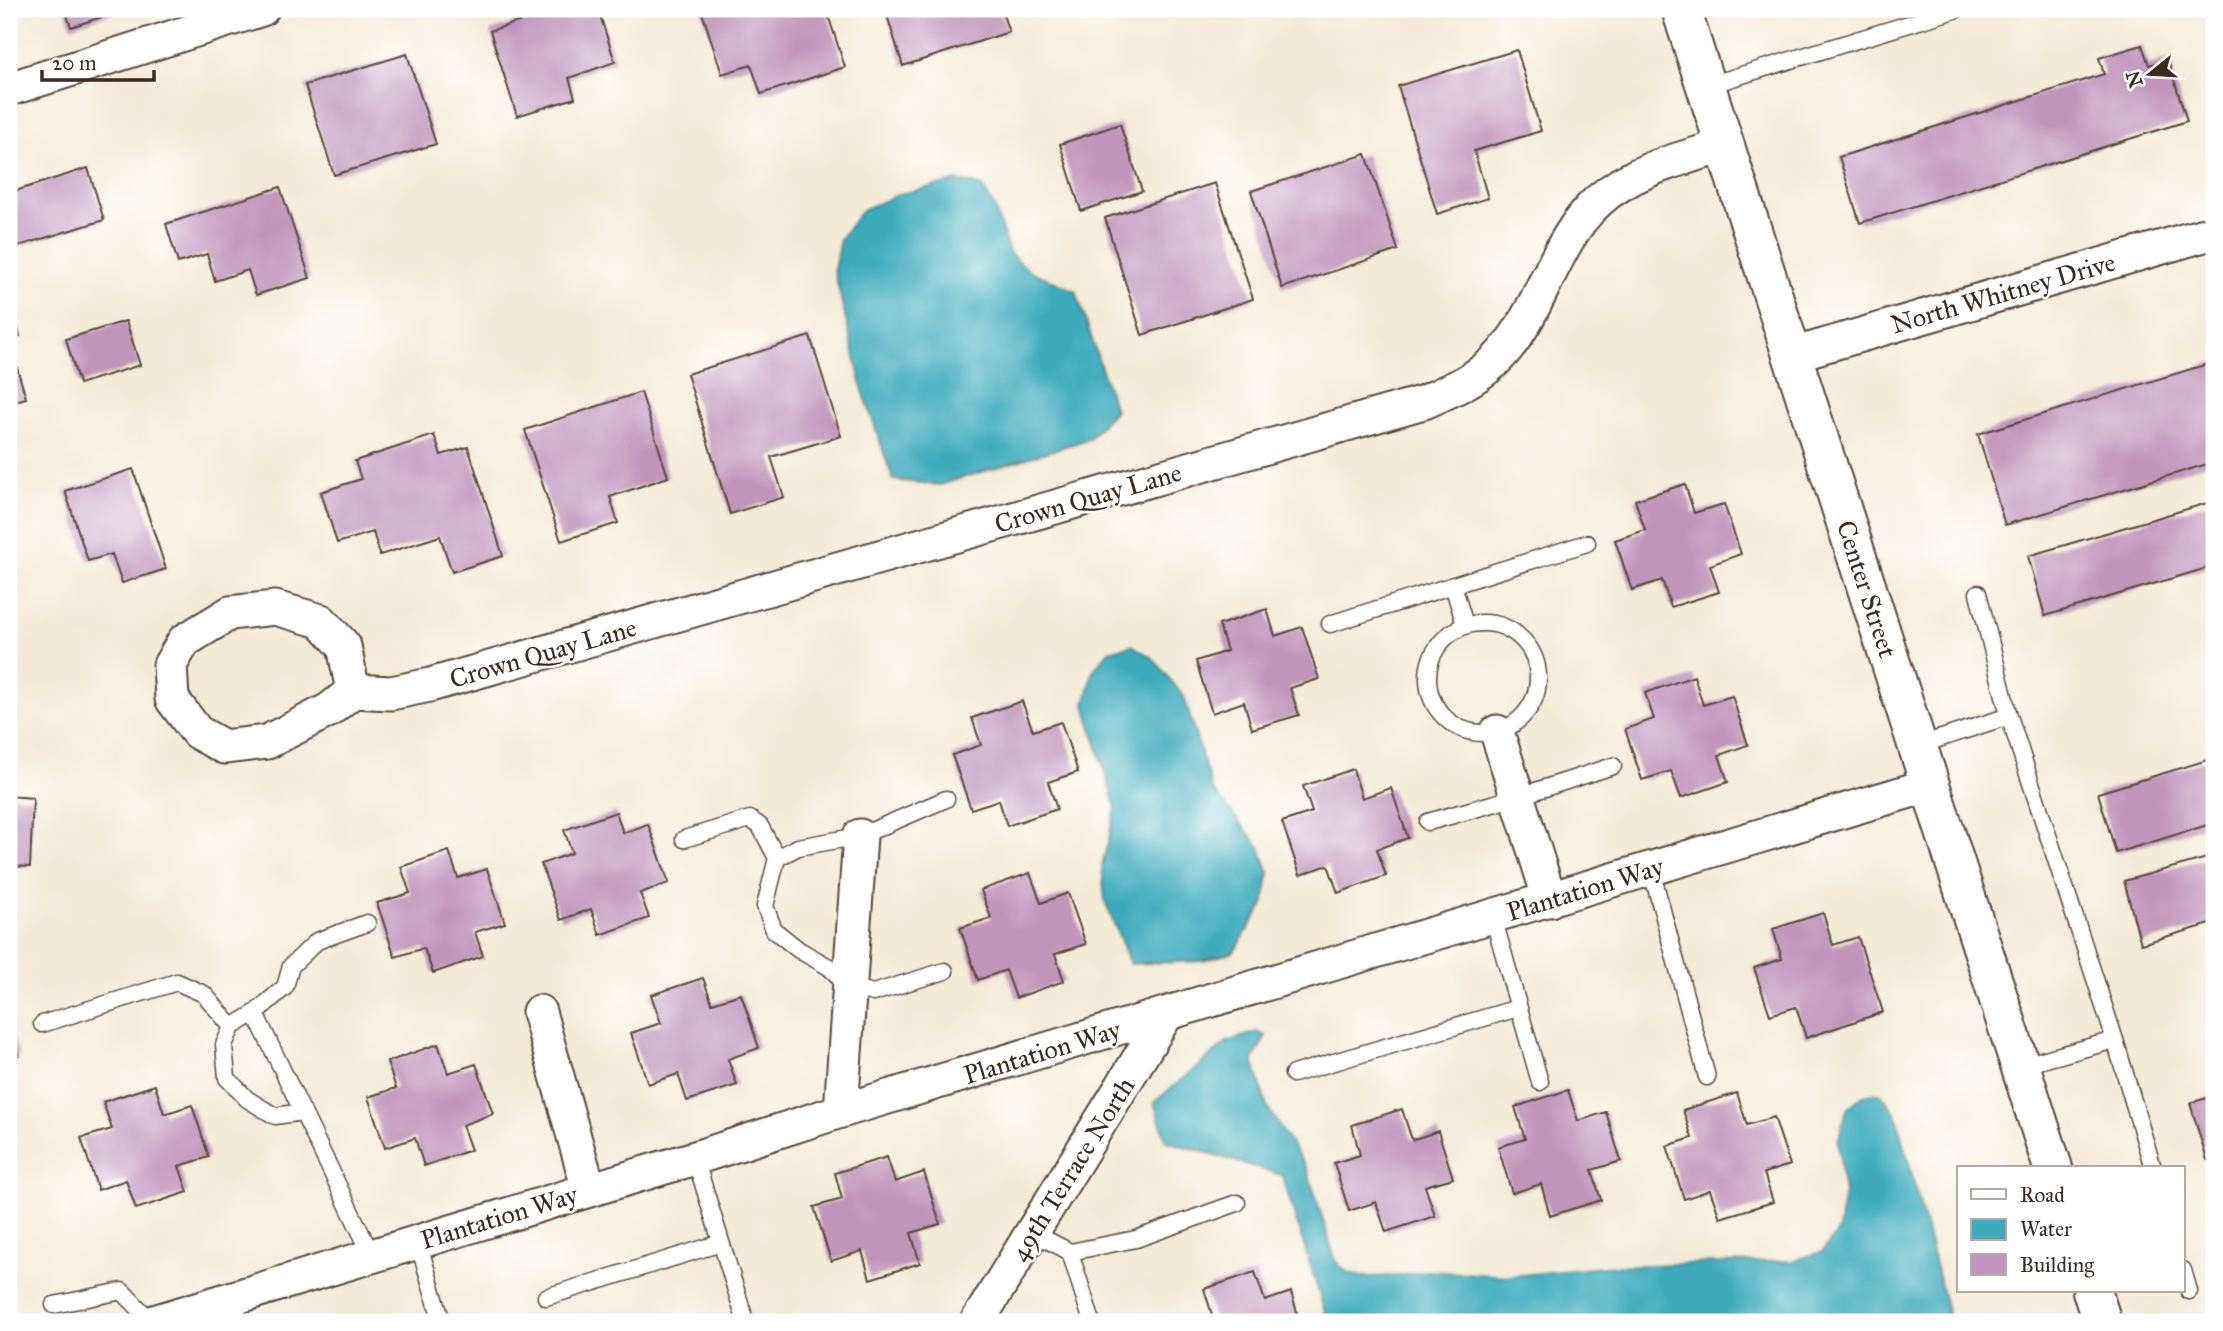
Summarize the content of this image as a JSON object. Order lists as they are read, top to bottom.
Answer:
{
  "streets": {
    "street": [
      "North Whitney Drive",
      "Crown Quay Lane",
      "Center Street",
      "Plantation Way",
      "49th Terrace North"
    ]
  },
  "crossings": [
    ["North Whitney Drive", "Center Street"],
    ["Crown Quay Lane", "Center Street"],
    ["Center Street", "Plantation Way"],
    ["Plantation Way", "49th Terrace North"]
  ],
  "legend": ["Road", "Water", "Building"],
  "scale_bar": "20 m",
  "north": "left"
}
